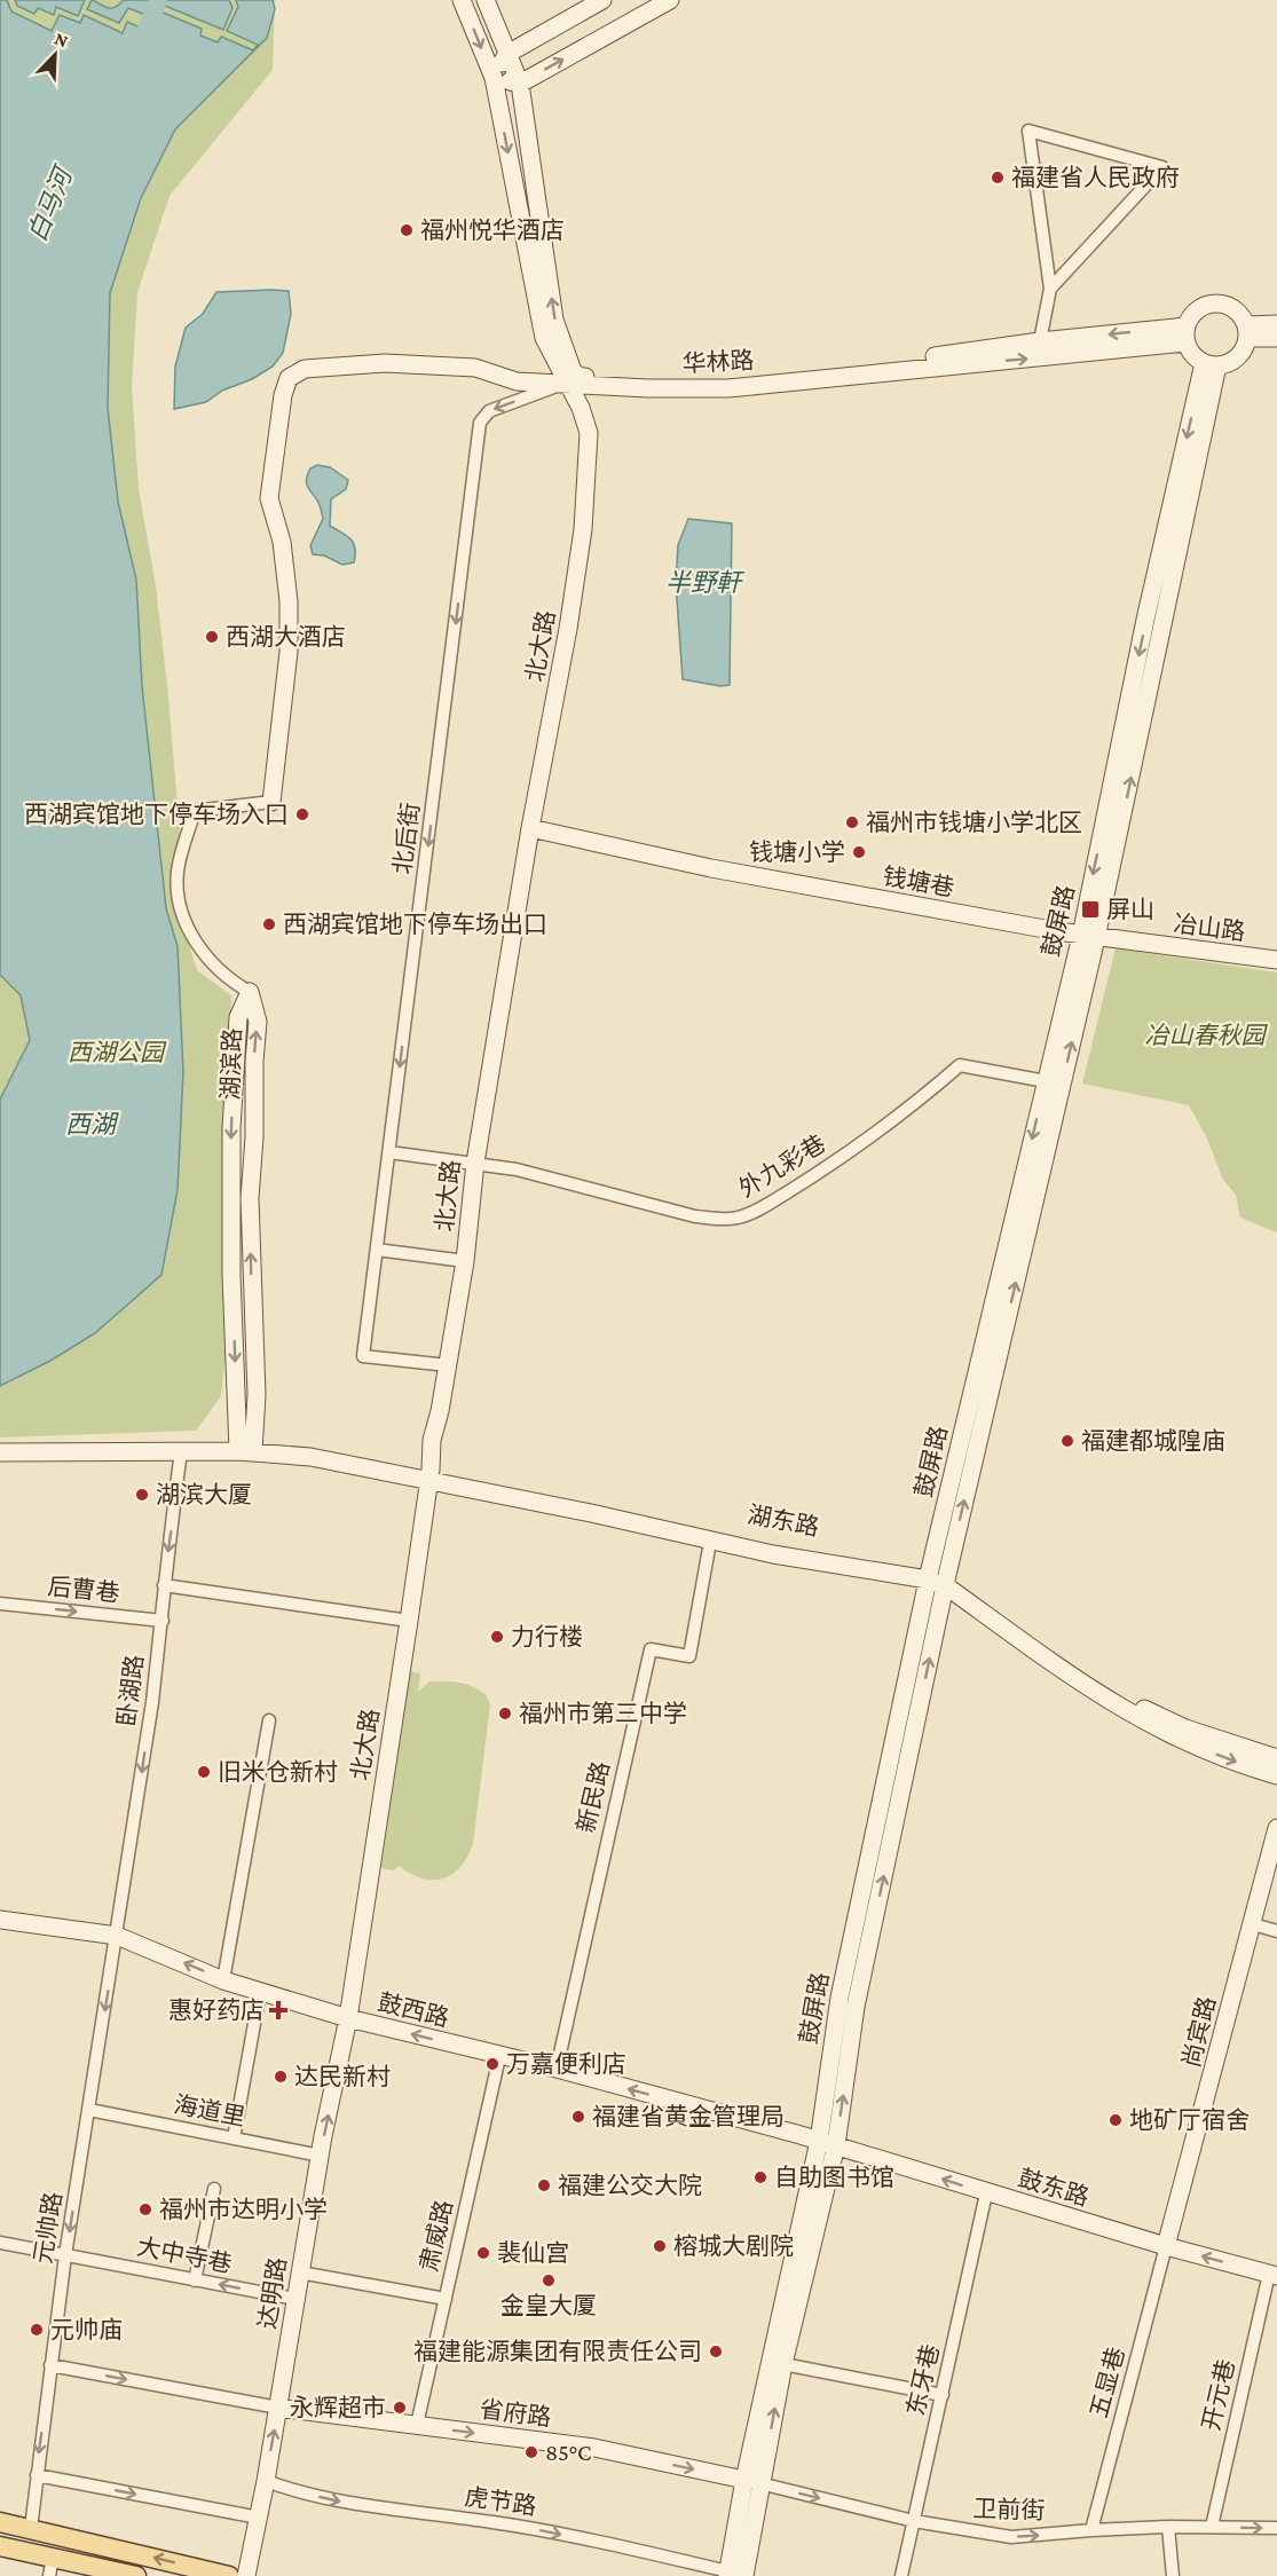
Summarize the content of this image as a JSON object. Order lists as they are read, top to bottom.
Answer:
{
  "streets": {
    "main road": [
      "华林路",
      "北大路",
      "钱塘巷",
      "鼓屏路",
      "冶山路",
      "湖滨路",
      "湖东路",
      "鼓西路",
      "尚宾路",
      "鼓东路",
      "达明路",
      "省府路"
    ],
    "street": [
      "北后街",
      "外九彩巷",
      "后曹巷",
      "卧湖路",
      "新民路",
      "海道里",
      "元帅路",
      "肃威路",
      "大中寺巷",
      "东牙巷",
      "五显巷",
      "开元巷",
      "虎节路",
      "卫前街"
    ]
  },
  "crossings": [
    ["华林路", "北大路"],
    ["华林路", "北后街"],
    ["华林路", "鼓屏路"],
    ["北大路", "北后街"],
    ["北大路", "钱塘巷"],
    ["北大路", "外九彩巷"],
    ["北大路", "湖东路"],
    ["北大路", "鼓西路"],
    ["北大路", "达明路"],
    ["北后街", "外九彩巷"],
    ["钱塘巷", "鼓屏路"],
    ["钱塘巷", "冶山路"],
    ["鼓屏路", "冶山路"],
    ["鼓屏路", "外九彩巷"],
    ["鼓屏路", "湖东路"],
    ["鼓屏路", "鼓西路"],
    ["鼓屏路", "鼓东路"],
    ["鼓屏路", "省府路"],
    ["鼓屏路", "虎节路"],
    ["鼓屏路", "卫前街"],
    ["湖滨路", "湖东路"],
    ["湖东路", "新民路"],
    ["后曹巷", "卧湖路"],
    ["卧湖路", "鼓西路"],
    ["卧湖路", "元帅路"],
    ["新民路", "鼓西路"],
    ["鼓西路", "鼓东路"],
    ["鼓西路", "元帅路"],
    ["鼓西路", "肃威路"],
    ["鼓西路", "达明路"],
    ["尚宾路", "鼓东路"],
    ["尚宾路", "五显巷"],
    ["海道里", "元帅路"],
    ["海道里", "达明路"],
    ["鼓东路", "东牙巷"],
    ["鼓东路", "五显巷"],
    ["鼓东路", "开元巷"],
    ["元帅路", "大中寺巷"],
    ["肃威路", "省府路"],
    ["大中寺巷", "达明路"],
    ["达明路", "省府路"],
    ["达明路", "虎节路"],
    ["东牙巷", "卫前街"],
    ["五显巷", "卫前街"],
    ["开元巷", "卫前街"],
    ["省府路", "卫前街"]
  ],
  "one_way": [
    "北后街",
    "后曹巷",
    "卧湖路",
    "鼓西路",
    "鼓东路",
    "元帅路",
    "达明路",
    "省府路",
    "虎节路",
    "卫前街"
  ],
  "water": ["白马河", "半野軒", "西湖"],
  "parks": ["冶山春秋园", "西湖公园"],
  "places": {
    "other": [
      "福建省人民政府",
      "福州悦华酒店",
      "西湖大酒店",
      "西湖宾馆地下停车场入口",
      "福州市钱塘小学北区",
      "钱塘小学",
      "西湖宾馆地下停车场出口",
      "福建都城隍庙",
      "湖滨大厦",
      "力行楼",
      "福州市第三中学",
      "旧米仓新村",
      "万嘉便利店",
      "达民新村",
      "福建省黄金管理局",
      "地矿厅宿舍",
      "自助图书馆",
      "福建公交大院",
      "福州市达明小学",
      "榕城大剧院",
      "裴仙宫",
      "金皇大厦",
      "元帅庙",
      "福建能源集团有限责任公司",
      "永辉超市",
      "85°C"
    ],
    "transit": ["屏山"],
    "health": ["惠好药店"]
  },
  "north": "top right"
}
